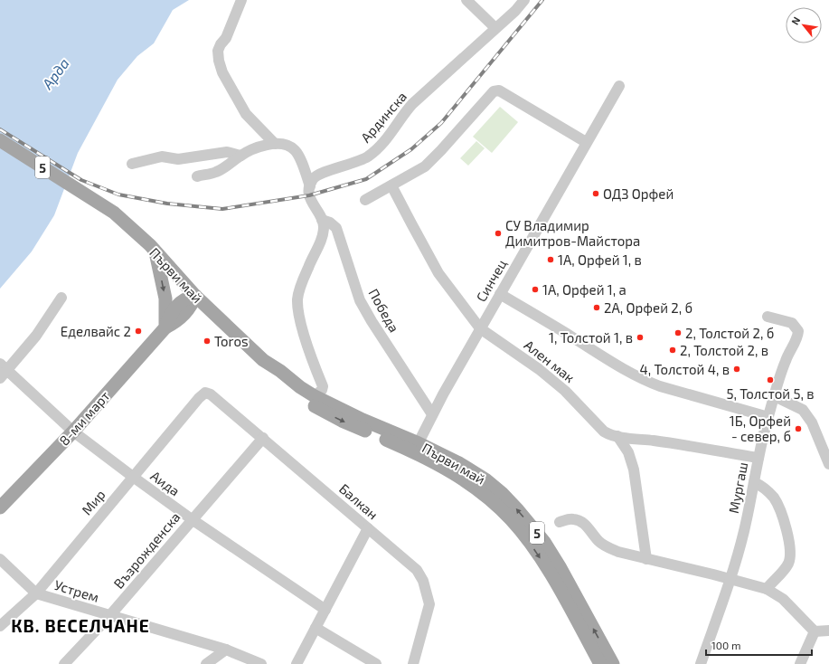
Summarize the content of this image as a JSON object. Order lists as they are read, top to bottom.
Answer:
{
  "streets": {
    "main road": ["5", "Първи май", "8-ми март"],
    "street": [
      "Ардинска",
      "Синчец",
      "Победа",
      "Ален мак",
      "Аида",
      "Мургаш",
      "Балкан",
      "Мир",
      "Възрожденска",
      "Устрем"
    ]
  },
  "crossings": [
    ["Първи май", "Синчец"],
    ["Синчец", "Победа"],
    ["Синчец", "Ален мак"],
    ["Ален мак", "Мургаш"],
    ["8-ми март", "Аида"],
    ["Аида", "Мир"],
    ["Аида", "Възрожденска"],
    ["Балкан", "Мир"],
    ["Балкан", "Възрожденска"],
    ["Мир", "Устрем"],
    ["Възрожденска", "Устрем"]
  ],
  "districts": ["КВ. ВЕСЕЛЧАНЕ"],
  "water": ["Арда"],
  "places": [
    "ОДЗ Орфей",
    "СУ Владимир Димитров-Майстора",
    "1А, Орфей 1, в",
    "1А, Орфей 1, а",
    "2А, Орфей 2, б",
    "Еделвайс 2",
    "2, Толстой 2, б",
    "1, Толстой 1, в",
    "Toros",
    "2, Толстой 2, в",
    "4, Толстой 4, в",
    "5, Толстой 5, в",
    "1Б, Орфей - север, б"
  ],
  "scale_bar": "100 m",
  "north": "top left"
}
